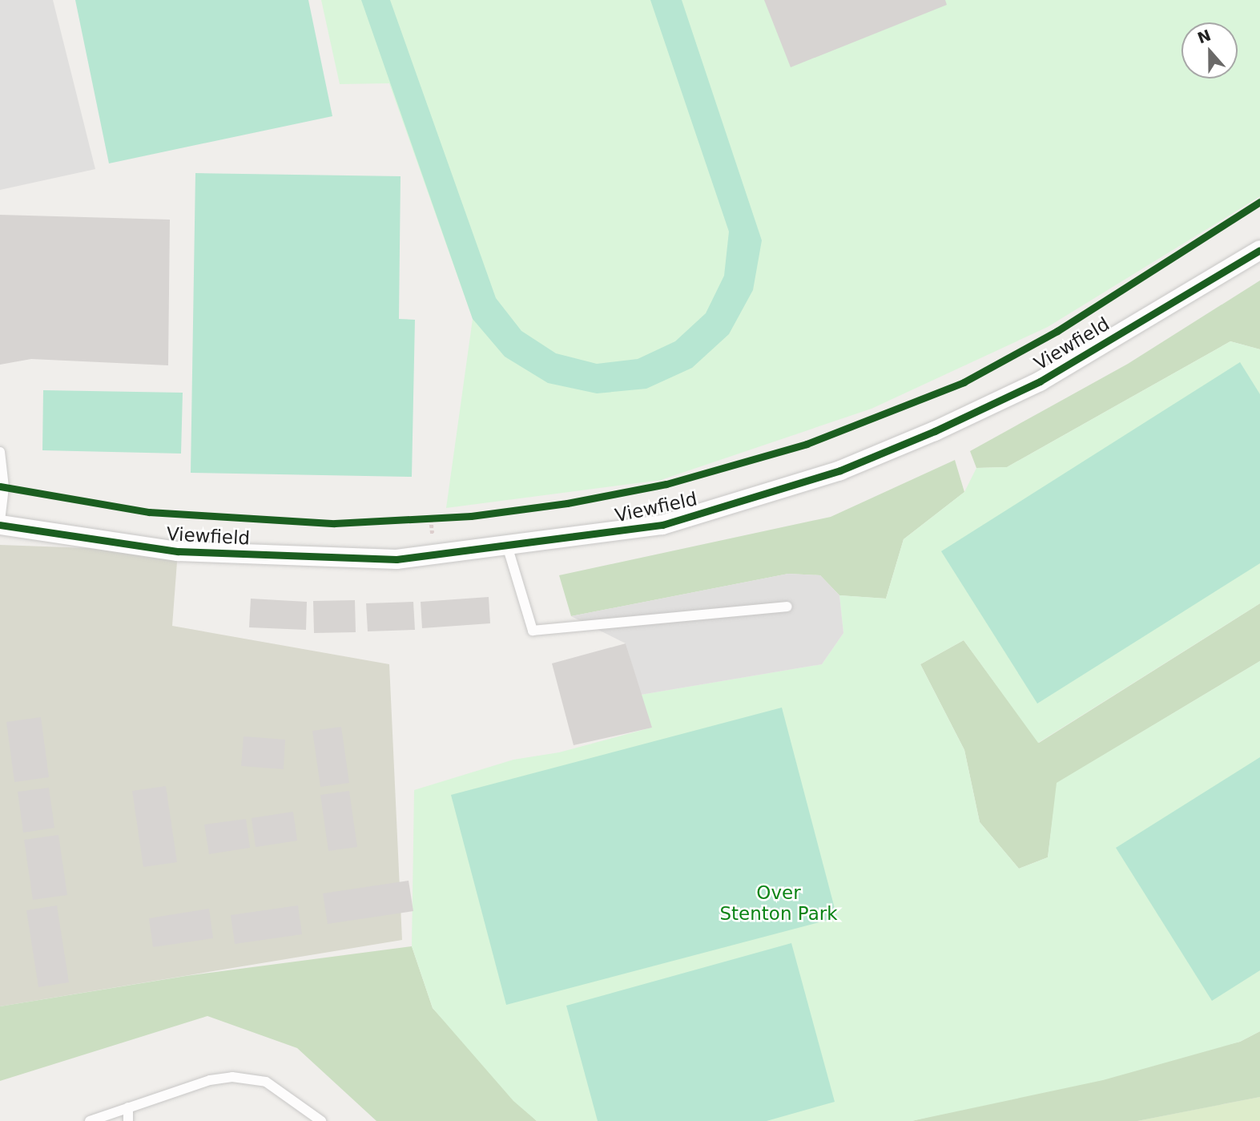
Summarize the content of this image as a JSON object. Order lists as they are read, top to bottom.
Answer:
{
  "streets": {
    "street": ["Viewfield"]
  },
  "parks": ["Over Stenton Park"],
  "north": "top"
}
